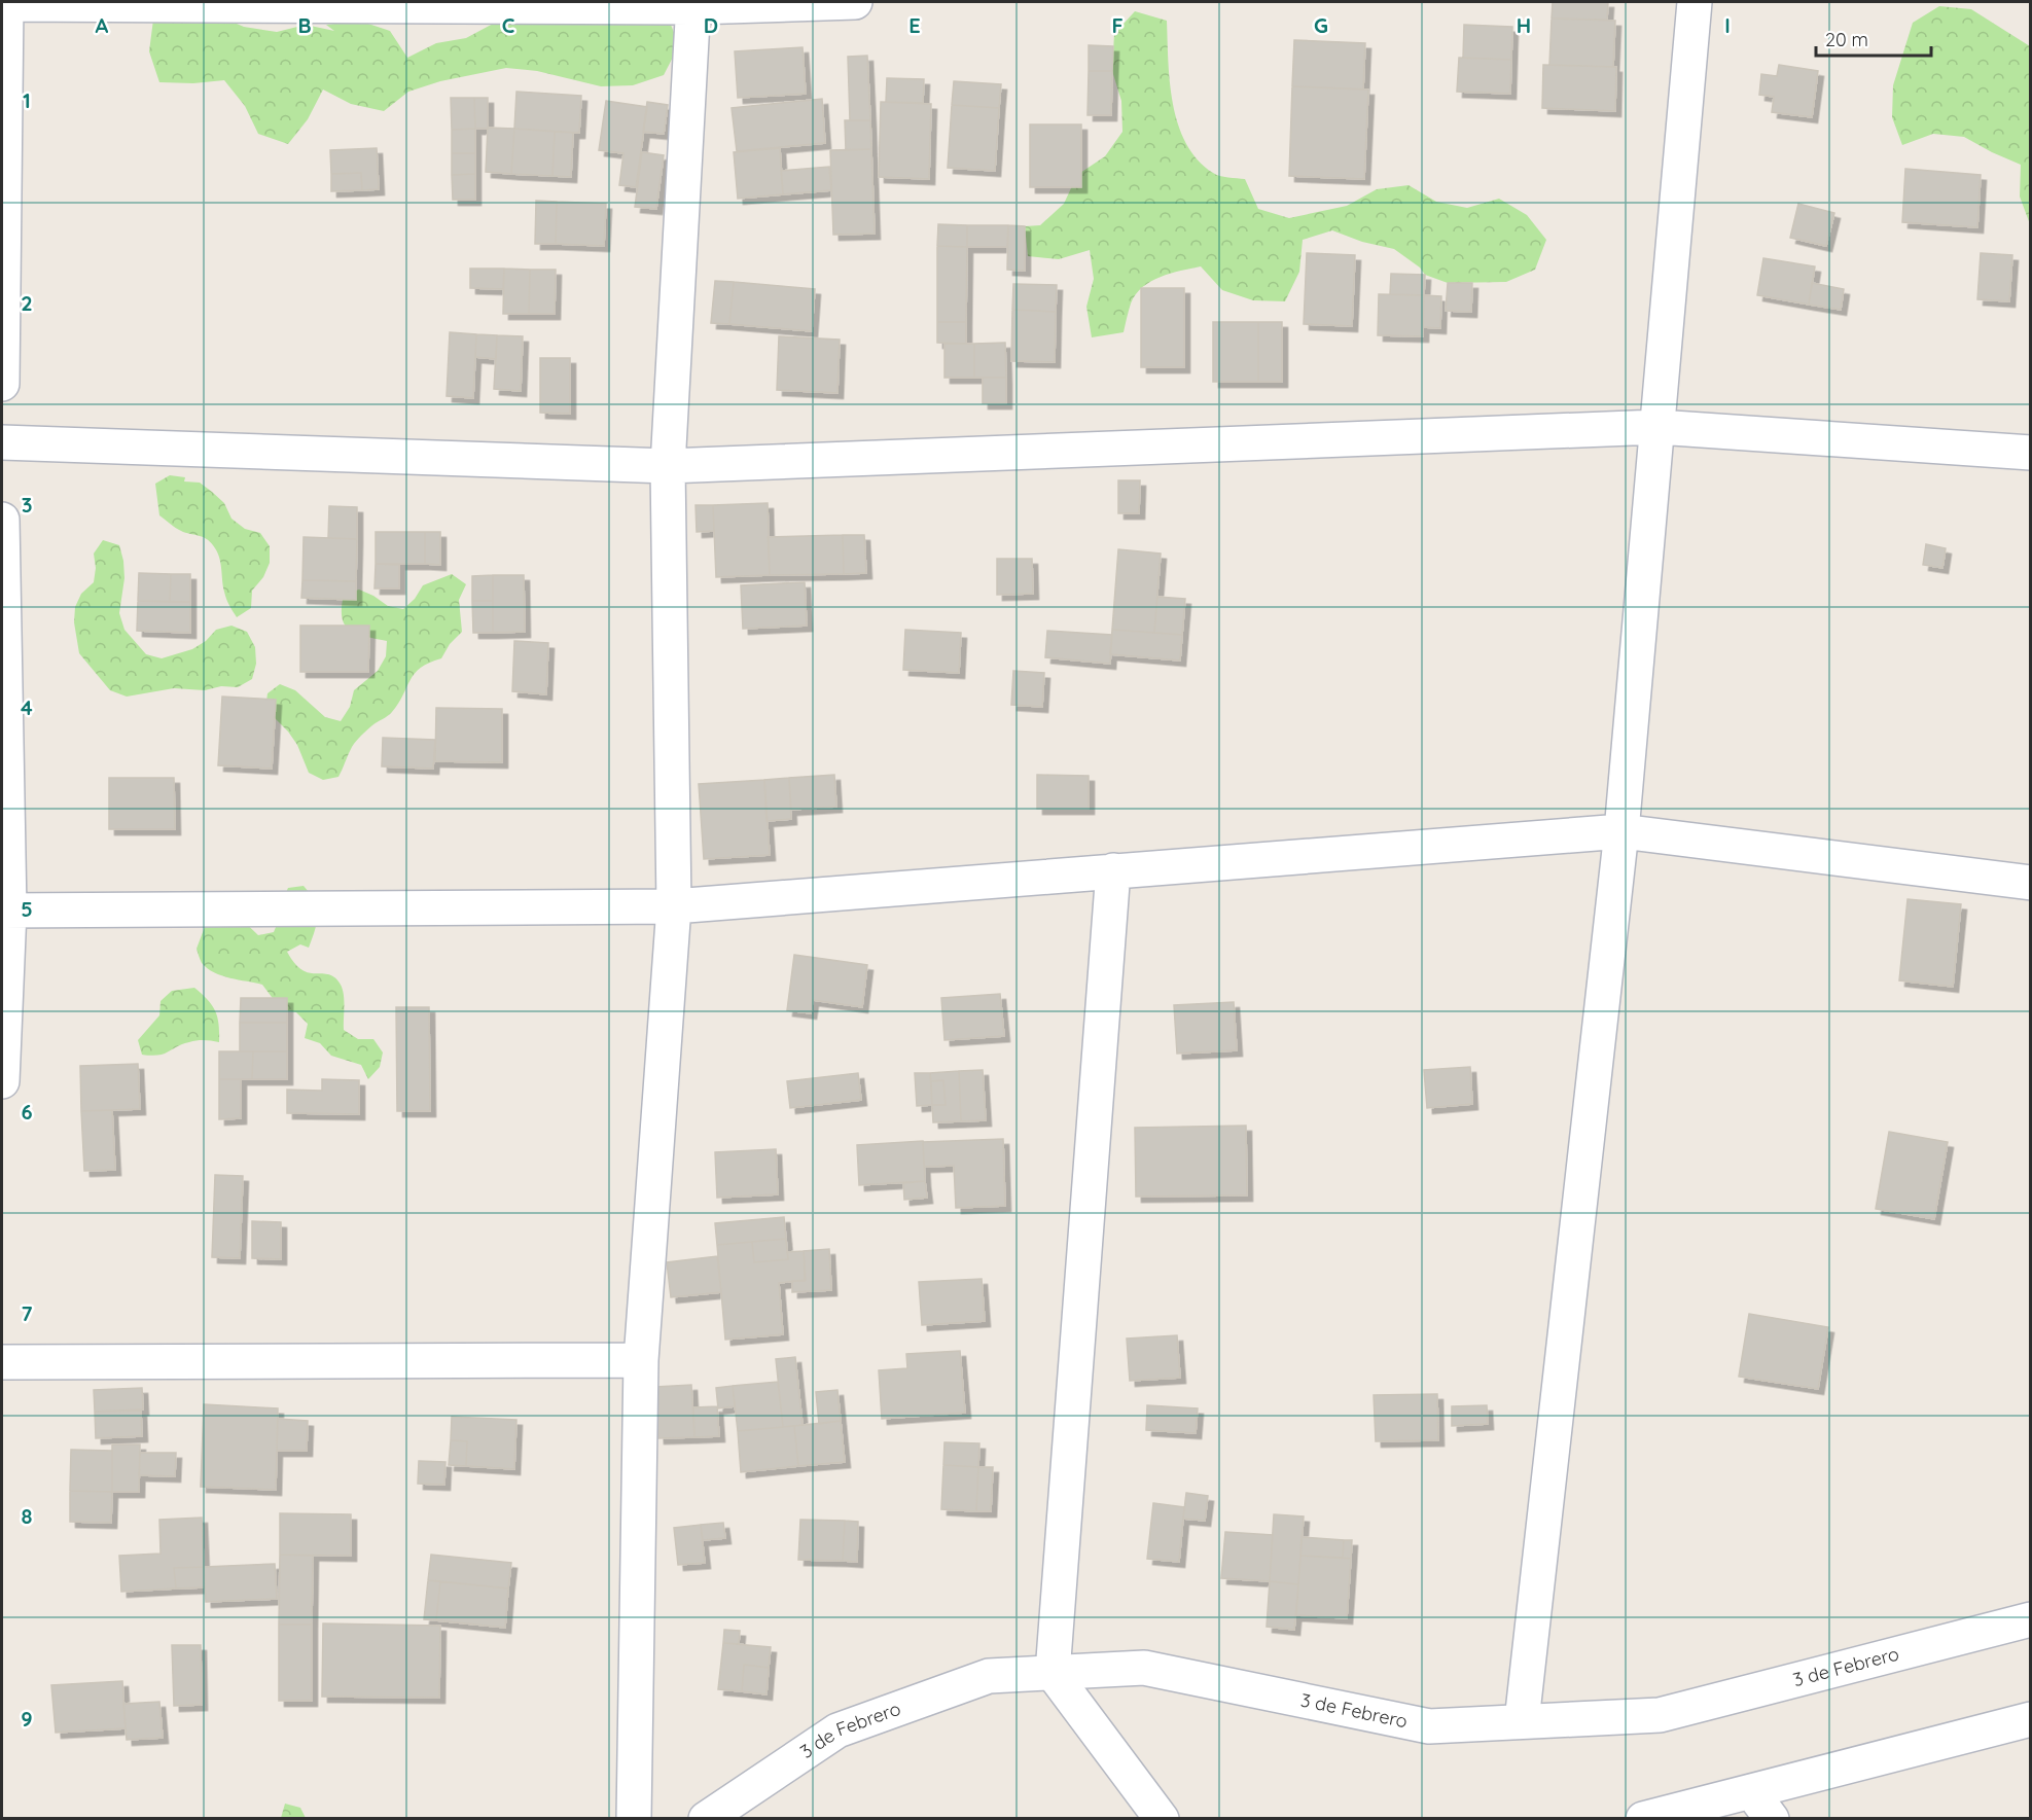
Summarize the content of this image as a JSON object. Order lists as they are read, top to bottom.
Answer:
{
  "streets": {
    "street": ["3 de Febrero"]
  },
  "scale_bar": "20 m",
  "grid": {
    "columns": [
      "A",
      "B",
      "C",
      "D",
      "E",
      "F",
      "G",
      "H",
      "I"
    ],
    "rows": [
      "1",
      "2",
      "3",
      "4",
      "5",
      "6",
      "7",
      "8",
      "9"
    ]
  }
}
